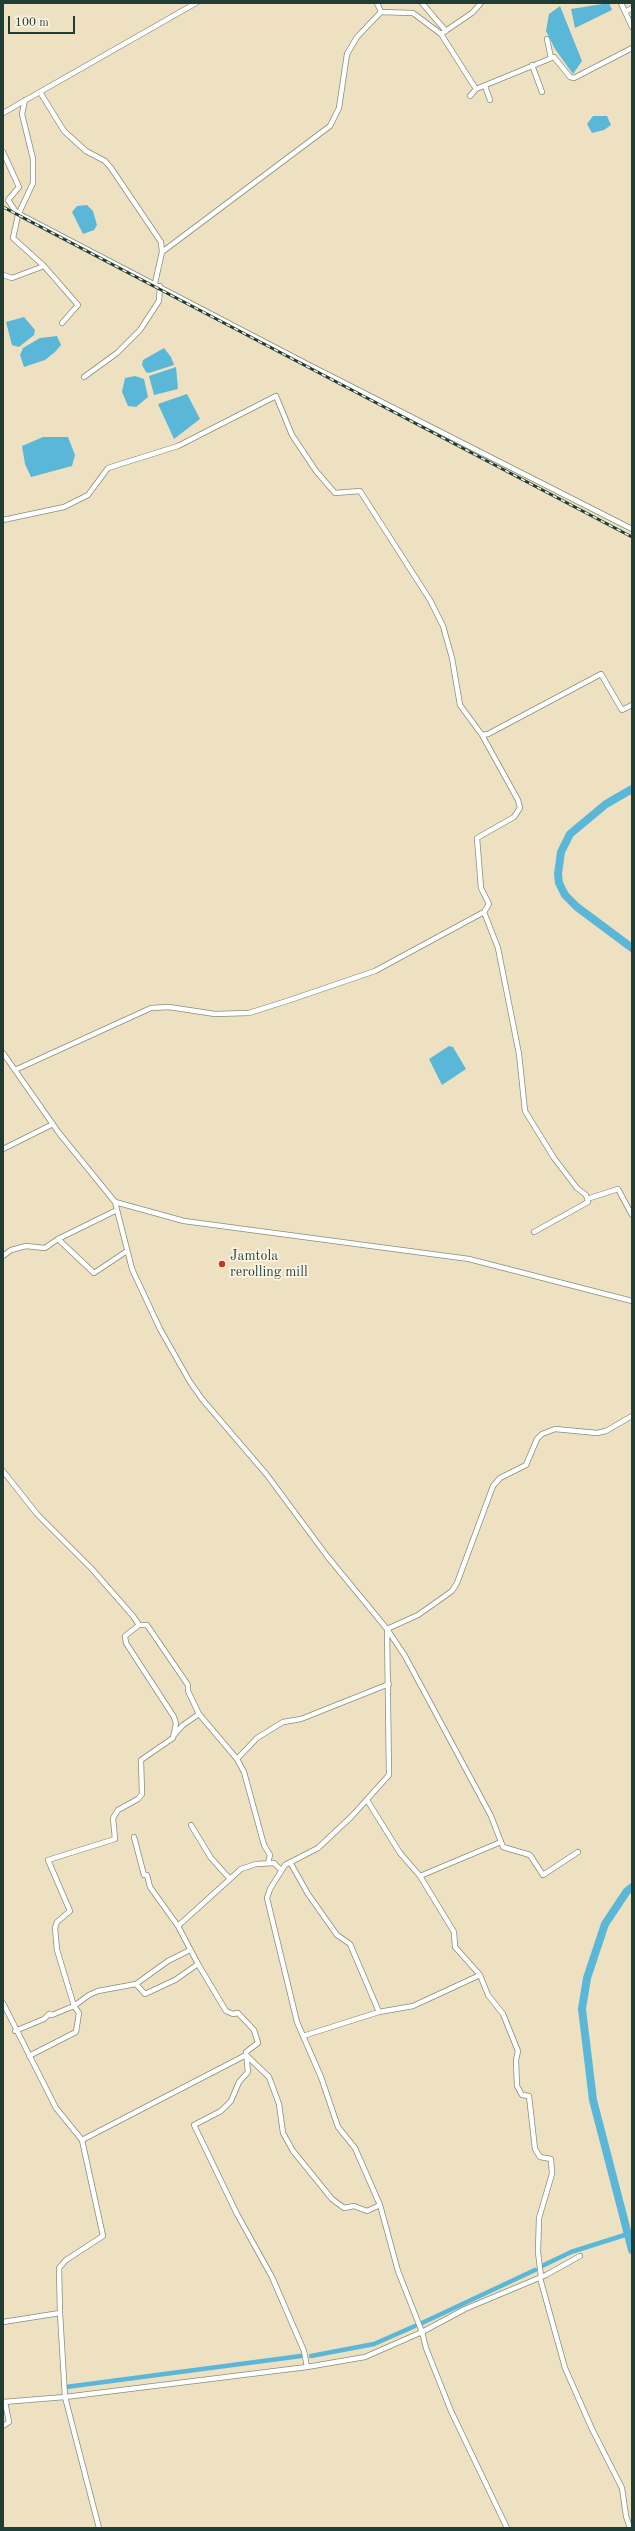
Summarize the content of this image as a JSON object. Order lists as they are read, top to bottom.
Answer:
{
  "places": ["Jamtola rerolling mill"],
  "scale_bar": "100 m"
}
